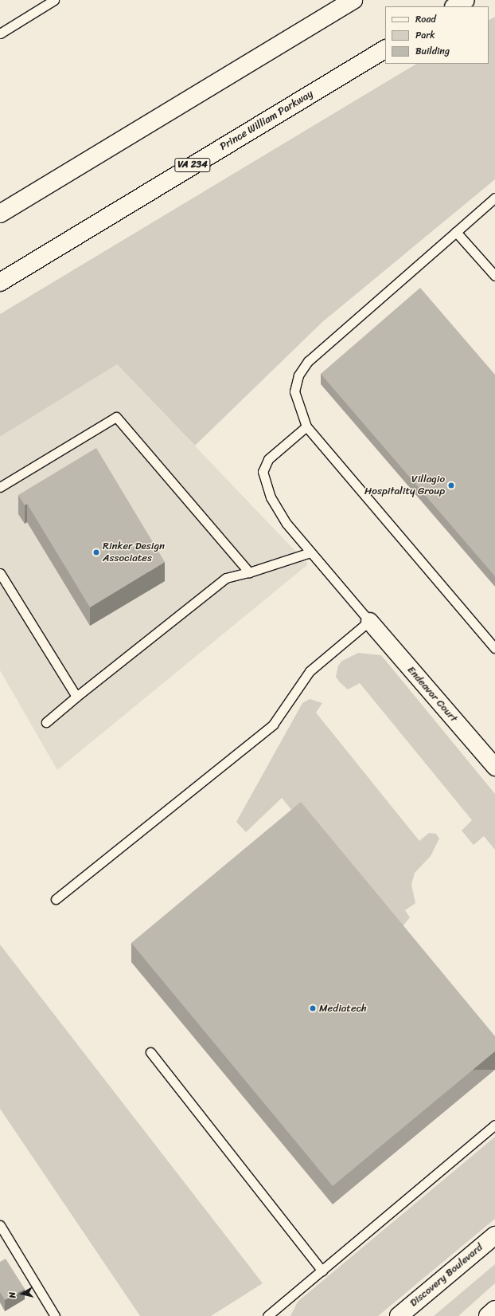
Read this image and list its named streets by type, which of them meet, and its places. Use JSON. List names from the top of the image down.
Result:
{
  "streets": {
    "main road": ["Prince William Parkway", "VA 234", "Discovery Boulevard"],
    "street": ["Endeavor Court"]
  },
  "places": ["Villagio Hospitality Group", "Rinker Design Associates", "Mediatech"],
  "legend": ["Road", "Park", "Building"],
  "north": "left"
}
